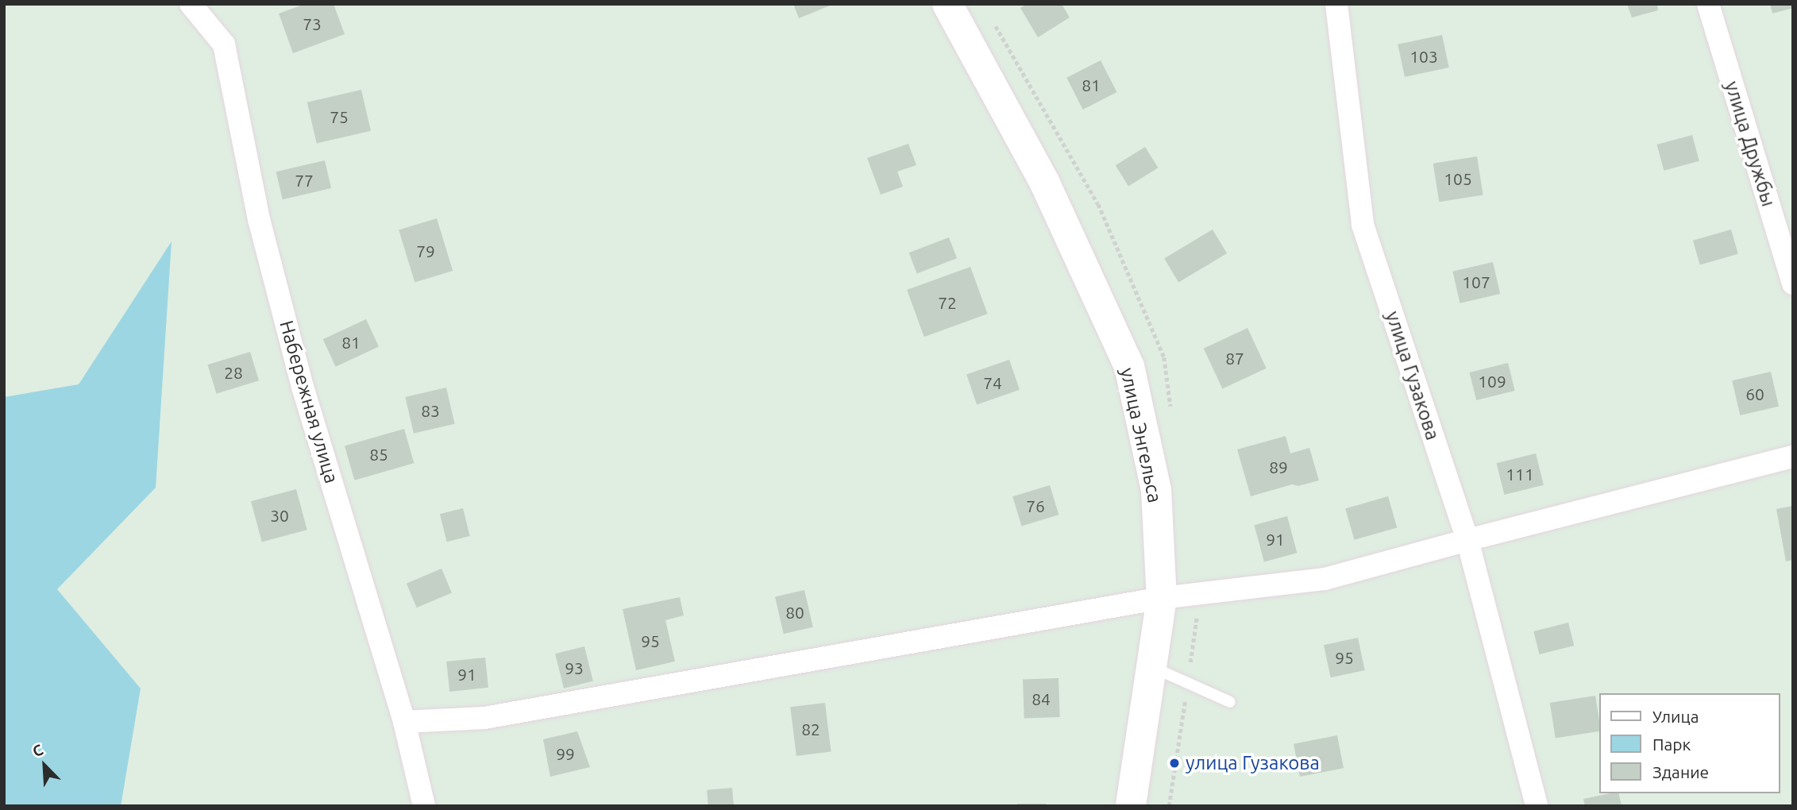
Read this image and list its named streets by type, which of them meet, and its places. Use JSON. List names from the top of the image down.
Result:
{
  "streets": {
    "main road": ["улица Энгельса"],
    "street": ["улица Дружбы", "улица Гузакова", "Набережная улица"]
  },
  "places": ["улица Гузакова"],
  "house_numbers": [
    "73",
    "103",
    "81",
    "75",
    "105",
    "77",
    "79",
    "107",
    "72",
    "81",
    "87",
    "28",
    "109",
    "74",
    "60",
    "83",
    "85",
    "89",
    "111",
    "76",
    "30",
    "91",
    "80",
    "95",
    "95",
    "93",
    "91",
    "84",
    "82",
    "99"
  ],
  "legend": ["Улица", "Парк", "Здание"],
  "north": "top left"
}
